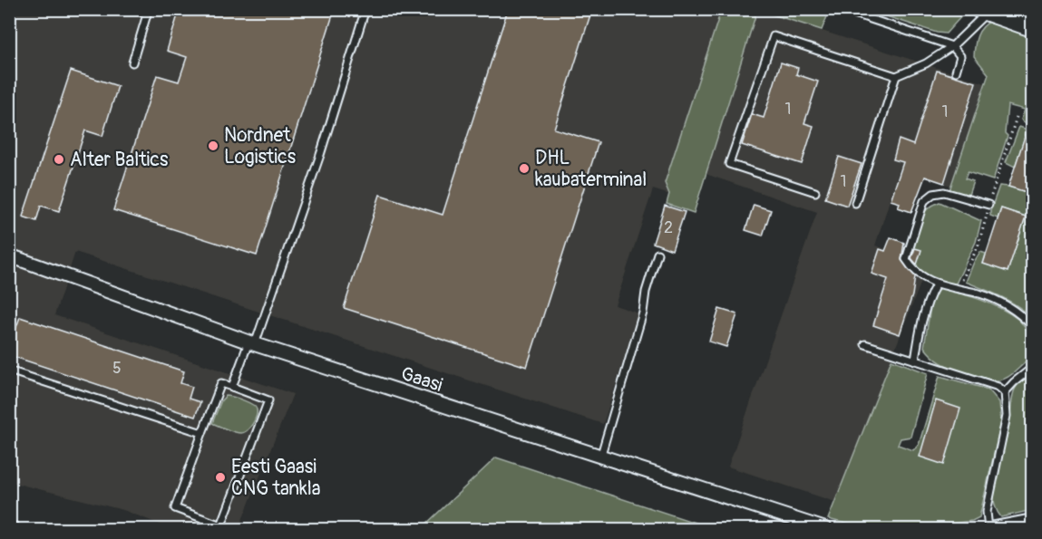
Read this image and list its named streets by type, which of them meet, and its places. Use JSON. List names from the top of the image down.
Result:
{
  "streets": {
    "street": ["Gaasi"]
  },
  "places": [
    "Nordnet Logistics",
    "Alter Baltics",
    "DHL kaubaterminal",
    "Eesti Gaasi CNG tankla"
  ],
  "house_numbers": [
    "1",
    "1",
    "1",
    "2",
    "5"
  ]
}
